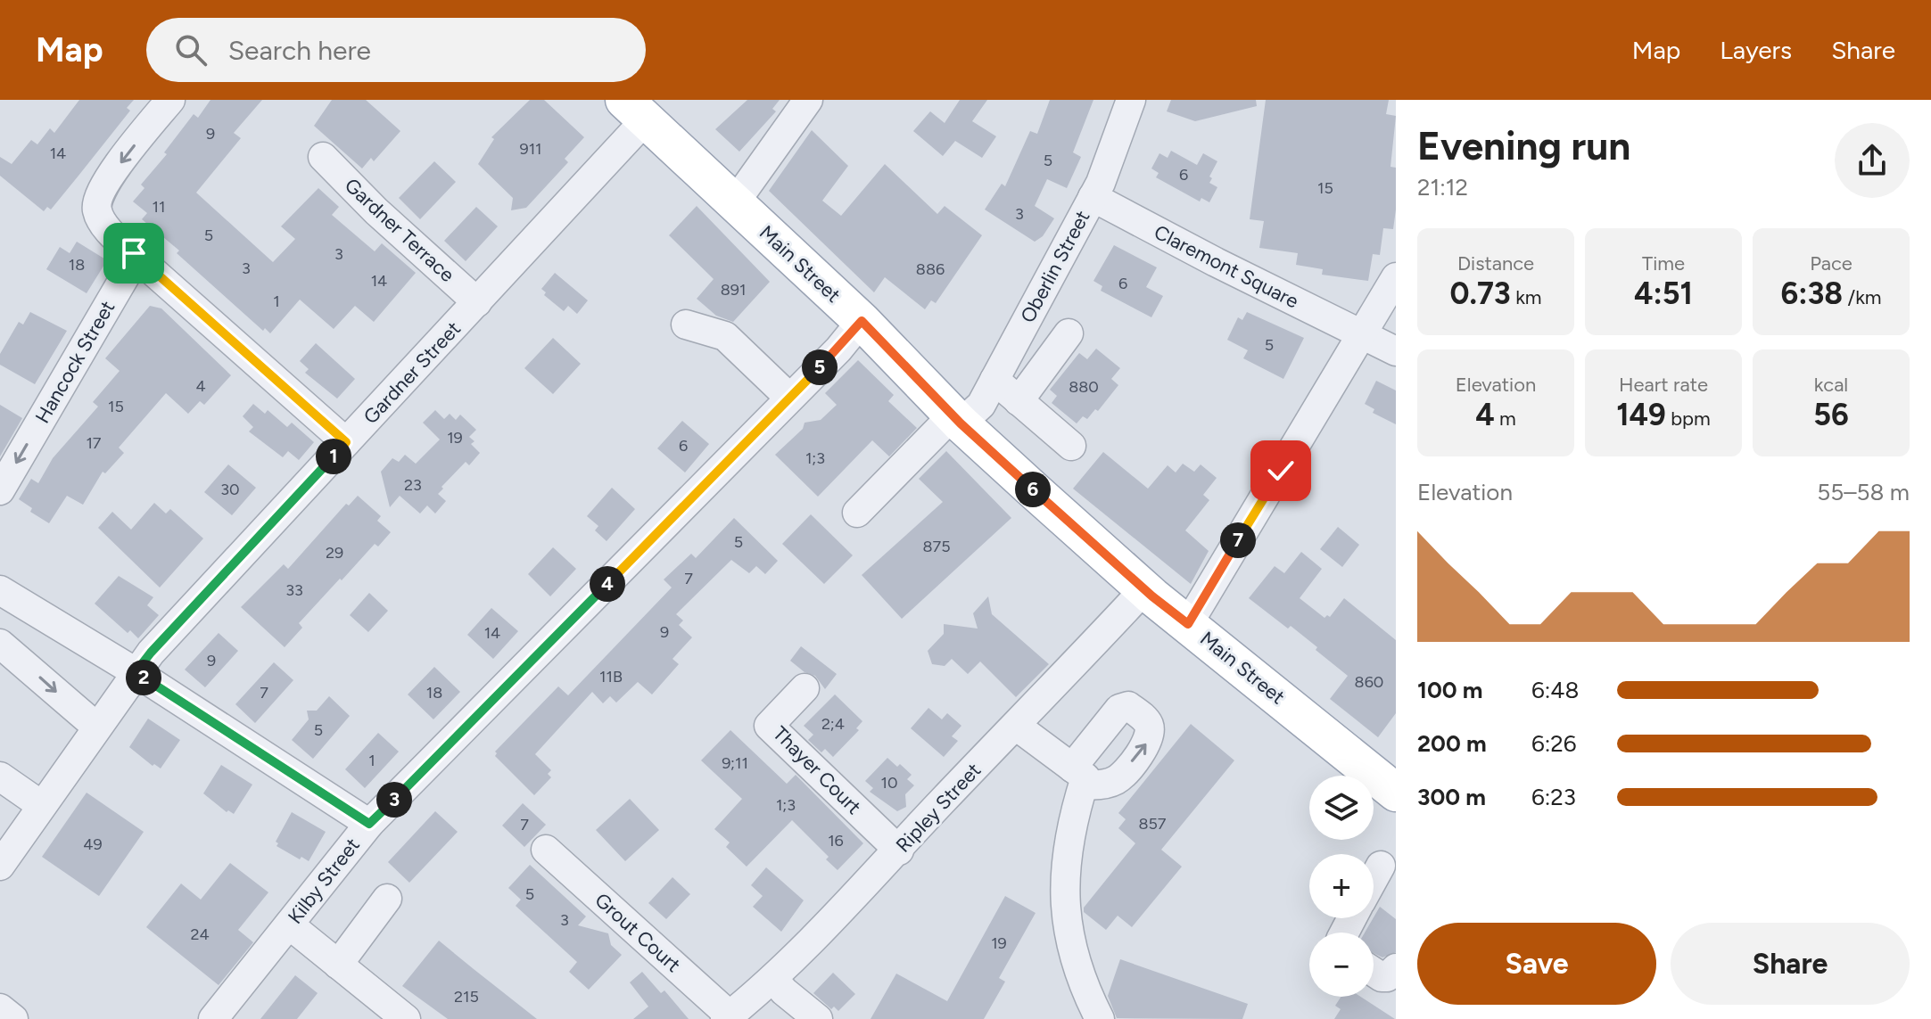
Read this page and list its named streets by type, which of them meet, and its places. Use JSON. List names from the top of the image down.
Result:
{
  "streets": {
    "main road": ["Main Street"],
    "street": [
      "Gardner Terrace",
      "Oberlin Street",
      "Claremont Square",
      "Hancock Street",
      "Gardner Street",
      "Thayer Court",
      "Ripley Street",
      "Kilby Street",
      "Grout Court"
    ]
  },
  "crossings": [
    ["Gardner Terrace", "Gardner Street"],
    ["Main Street", "Oberlin Street"],
    ["Main Street", "Gardner Street"],
    ["Main Street", "Ripley Street"],
    ["Main Street", "Kilby Street"],
    ["Oberlin Street", "Claremont Square"],
    ["Thayer Court", "Ripley Street"],
    ["Ripley Street", "Grout Court"]
  ],
  "one_way": ["Hancock Street"],
  "house_numbers": [
    "9",
    "911",
    "14",
    "5",
    "6",
    "15",
    "11",
    "3",
    "5",
    "3",
    "18",
    "3",
    "886",
    "14",
    "6",
    "891",
    "1",
    "5",
    "4",
    "880",
    "15",
    "19",
    "17",
    "6",
    "1;3",
    "23",
    "30",
    "5",
    "875",
    "29",
    "7",
    "33",
    "9",
    "14",
    "9",
    "11B",
    "860",
    "7",
    "18",
    "2;4",
    "5",
    "1",
    "9;11",
    "10",
    "1;3",
    "857",
    "7",
    "16",
    "49",
    "5",
    "3",
    "24",
    "19",
    "215"
  ],
  "page": {
    "header": "Map",
    "search": "Search here",
    "nav": ["Map", "Layers", "Share"],
    "heading": ["Evening run", "21:12"],
    "stats": [
      ["Distance", "0.73 km"],
      ["Time", "4:51"],
      ["Pace", "6:38 /km"],
      ["Elevation", "4 m"],
      ["Heart rate", "149 bpm"],
      ["kcal", "56"]
    ],
    "pins": [
      "5",
      "1",
      "6",
      "7",
      "4",
      "2",
      "3"
    ],
    "chart": ["Elevation", "55–58 m"],
    "list": [
      {
        "name": "100 m",
        "note": "6:48"
      },
      {
        "name": "200 m",
        "note": "6:26"
      },
      {
        "name": "300 m",
        "note": "6:23"
      }
    ],
    "map_buttons": ["+", "−"],
    "buttons": ["Save", "Share"]
  }
}
